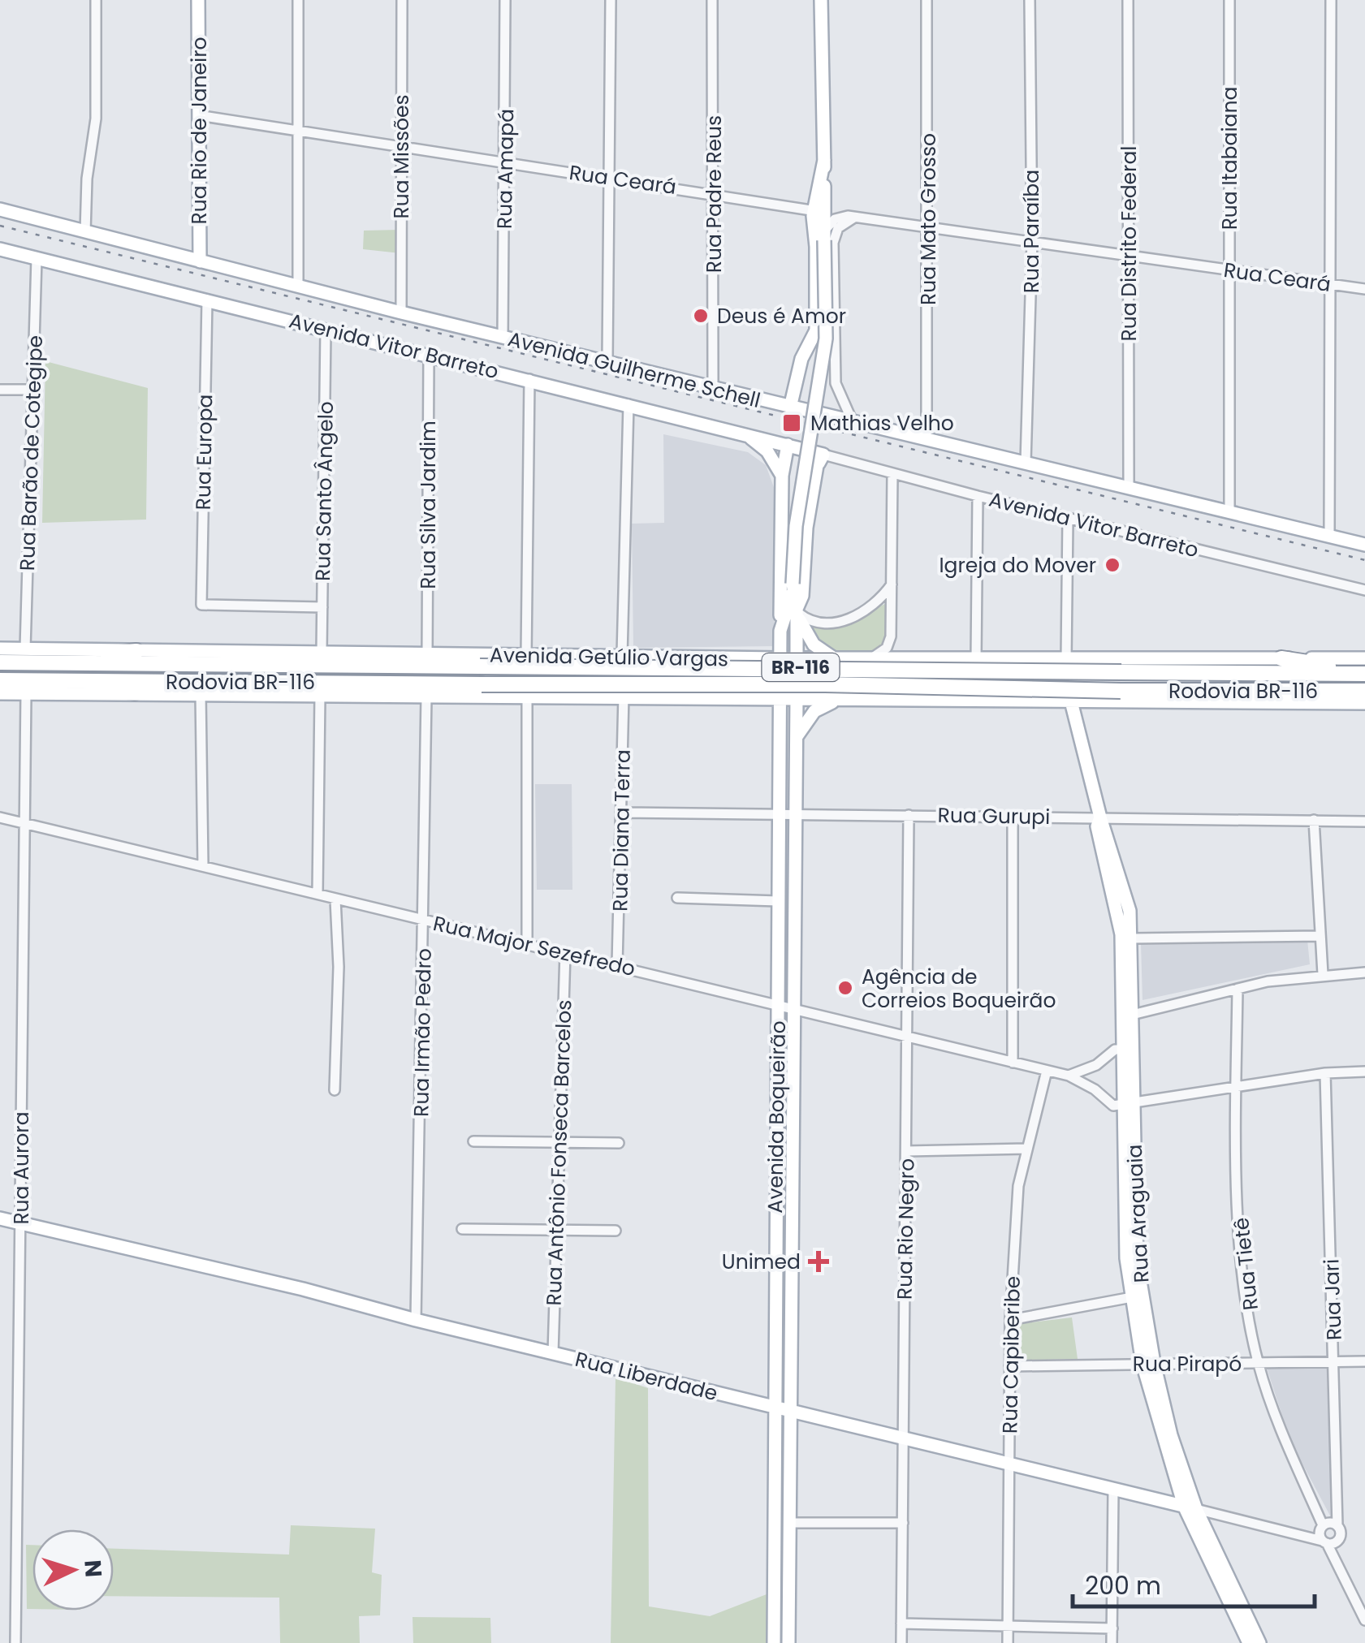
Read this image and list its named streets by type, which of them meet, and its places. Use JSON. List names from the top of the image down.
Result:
{
  "streets": {
    "highway": ["BR-116", "Rodovia BR-116"],
    "main road": [
      "Rua Rio de Janeiro",
      "Avenida Vitor Barreto",
      "Avenida Guilherme Schell",
      "Avenida Getúlio Vargas",
      "Avenida Boqueirão",
      "Rua Araguaia",
      "Rua Liberdade"
    ],
    "street": [
      "Rua Missões",
      "Rua Itabaiana",
      "Rua Amapá",
      "Rua Ceará",
      "Rua Padre Reus",
      "Rua Mato Grosso",
      "Rua Paraíba",
      "Rua Distrito Federal",
      "Rua Europa",
      "Rua Barão de Cotegipe",
      "Rua Santo Ângelo",
      "Rua Silva Jardim",
      "Rua Gurupi",
      "Rua Diana Terra",
      "Rua Major Sezefredo",
      "Rua Irmão Pedro",
      "Rua Antônio Fonseca Barcelos",
      "Rua Aurora",
      "Rua Rio Negro",
      "Rua Tietê",
      "Rua Jari",
      "Rua Capiberibe",
      "Rua Pirapó"
    ]
  },
  "crossings": [
    ["Rua Rio de Janeiro", "Rua Ceará"],
    ["Rua Rio de Janeiro", "Avenida Guilherme Schell"],
    ["Rua Missões", "Rua Ceará"],
    ["Rua Missões", "Avenida Guilherme Schell"],
    ["Rua Itabaiana", "Rua Ceará"],
    ["Rua Itabaiana", "Avenida Guilherme Schell"],
    ["Rua Amapá", "Rua Ceará"],
    ["Rua Amapá", "Avenida Guilherme Schell"],
    ["Rua Ceará", "Rua Padre Reus"],
    ["Rua Ceará", "Rua Mato Grosso"],
    ["Rua Ceará", "Rua Paraíba"],
    ["Rua Ceará", "Rua Distrito Federal"],
    ["Rua Ceará", "Avenida Boqueirão"],
    ["Rua Padre Reus", "Avenida Guilherme Schell"],
    ["Rua Mato Grosso", "Avenida Guilherme Schell"],
    ["Rua Paraíba", "Avenida Guilherme Schell"],
    ["Rua Distrito Federal", "Avenida Guilherme Schell"],
    ["Avenida Vitor Barreto", "Rua Europa"],
    ["Avenida Vitor Barreto", "Rua Barão de Cotegipe"],
    ["Avenida Vitor Barreto", "Rua Santo Ângelo"],
    ["Avenida Vitor Barreto", "Rua Silva Jardim"],
    ["Rua Europa", "Rua Santo Ângelo"],
    ["Rua Barão de Cotegipe", "Avenida Getúlio Vargas"],
    ["Rua Santo Ângelo", "Avenida Getúlio Vargas"],
    ["Rua Silva Jardim", "Avenida Getúlio Vargas"],
    ["Avenida Getúlio Vargas", "BR-116"],
    ["Avenida Getúlio Vargas", "Rodovia BR-116"],
    ["Avenida Getúlio Vargas", "Rua Diana Terra"],
    ["Avenida Getúlio Vargas", "Rua Irmão Pedro"],
    ["Avenida Getúlio Vargas", "Avenida Boqueirão"],
    ["Avenida Getúlio Vargas", "Rua Aurora"],
    ["Avenida Getúlio Vargas", "Rua Araguaia"],
    ["BR-116", "Rodovia BR-116"],
    ["Rua Gurupi", "Rua Diana Terra"],
    ["Rua Gurupi", "Avenida Boqueirão"],
    ["Rua Gurupi", "Rua Araguaia"],
    ["Rua Gurupi", "Rua Rio Negro"],
    ["Rua Diana Terra", "Rua Major Sezefredo"],
    ["Rua Major Sezefredo", "Rua Irmão Pedro"],
    ["Rua Major Sezefredo", "Avenida Boqueirão"],
    ["Rua Major Sezefredo", "Rua Antônio Fonseca Barcelos"],
    ["Rua Major Sezefredo", "Rua Aurora"],
    ["Rua Major Sezefredo", "Rua Araguaia"],
    ["Rua Major Sezefredo", "Rua Rio Negro"],
    ["Rua Major Sezefredo", "Rua Capiberibe"],
    ["Rua Irmão Pedro", "Rua Liberdade"],
    ["Avenida Boqueirão", "Rua Liberdade"],
    ["Rua Antônio Fonseca Barcelos", "Rua Liberdade"],
    ["Rua Aurora", "Rua Liberdade"],
    ["Rua Araguaia", "Rua Pirapó"],
    ["Rua Araguaia", "Rua Liberdade"],
    ["Rua Rio Negro", "Rua Liberdade"],
    ["Rua Tietê", "Rua Jari"],
    ["Rua Tietê", "Rua Pirapó"],
    ["Rua Tietê", "Rua Liberdade"],
    ["Rua Jari", "Rua Pirapó"],
    ["Rua Jari", "Rua Liberdade"],
    ["Rua Capiberibe", "Rua Pirapó"],
    ["Rua Capiberibe", "Rua Liberdade"]
  ],
  "places": {
    "other": ["Deus é Amor", "Igreja do Mover", "Agência de Correios Boqueirão"],
    "transit": ["Mathias Velho"],
    "health": ["Unimed"]
  },
  "scale_bar": "200 m",
  "north": "right"
}
